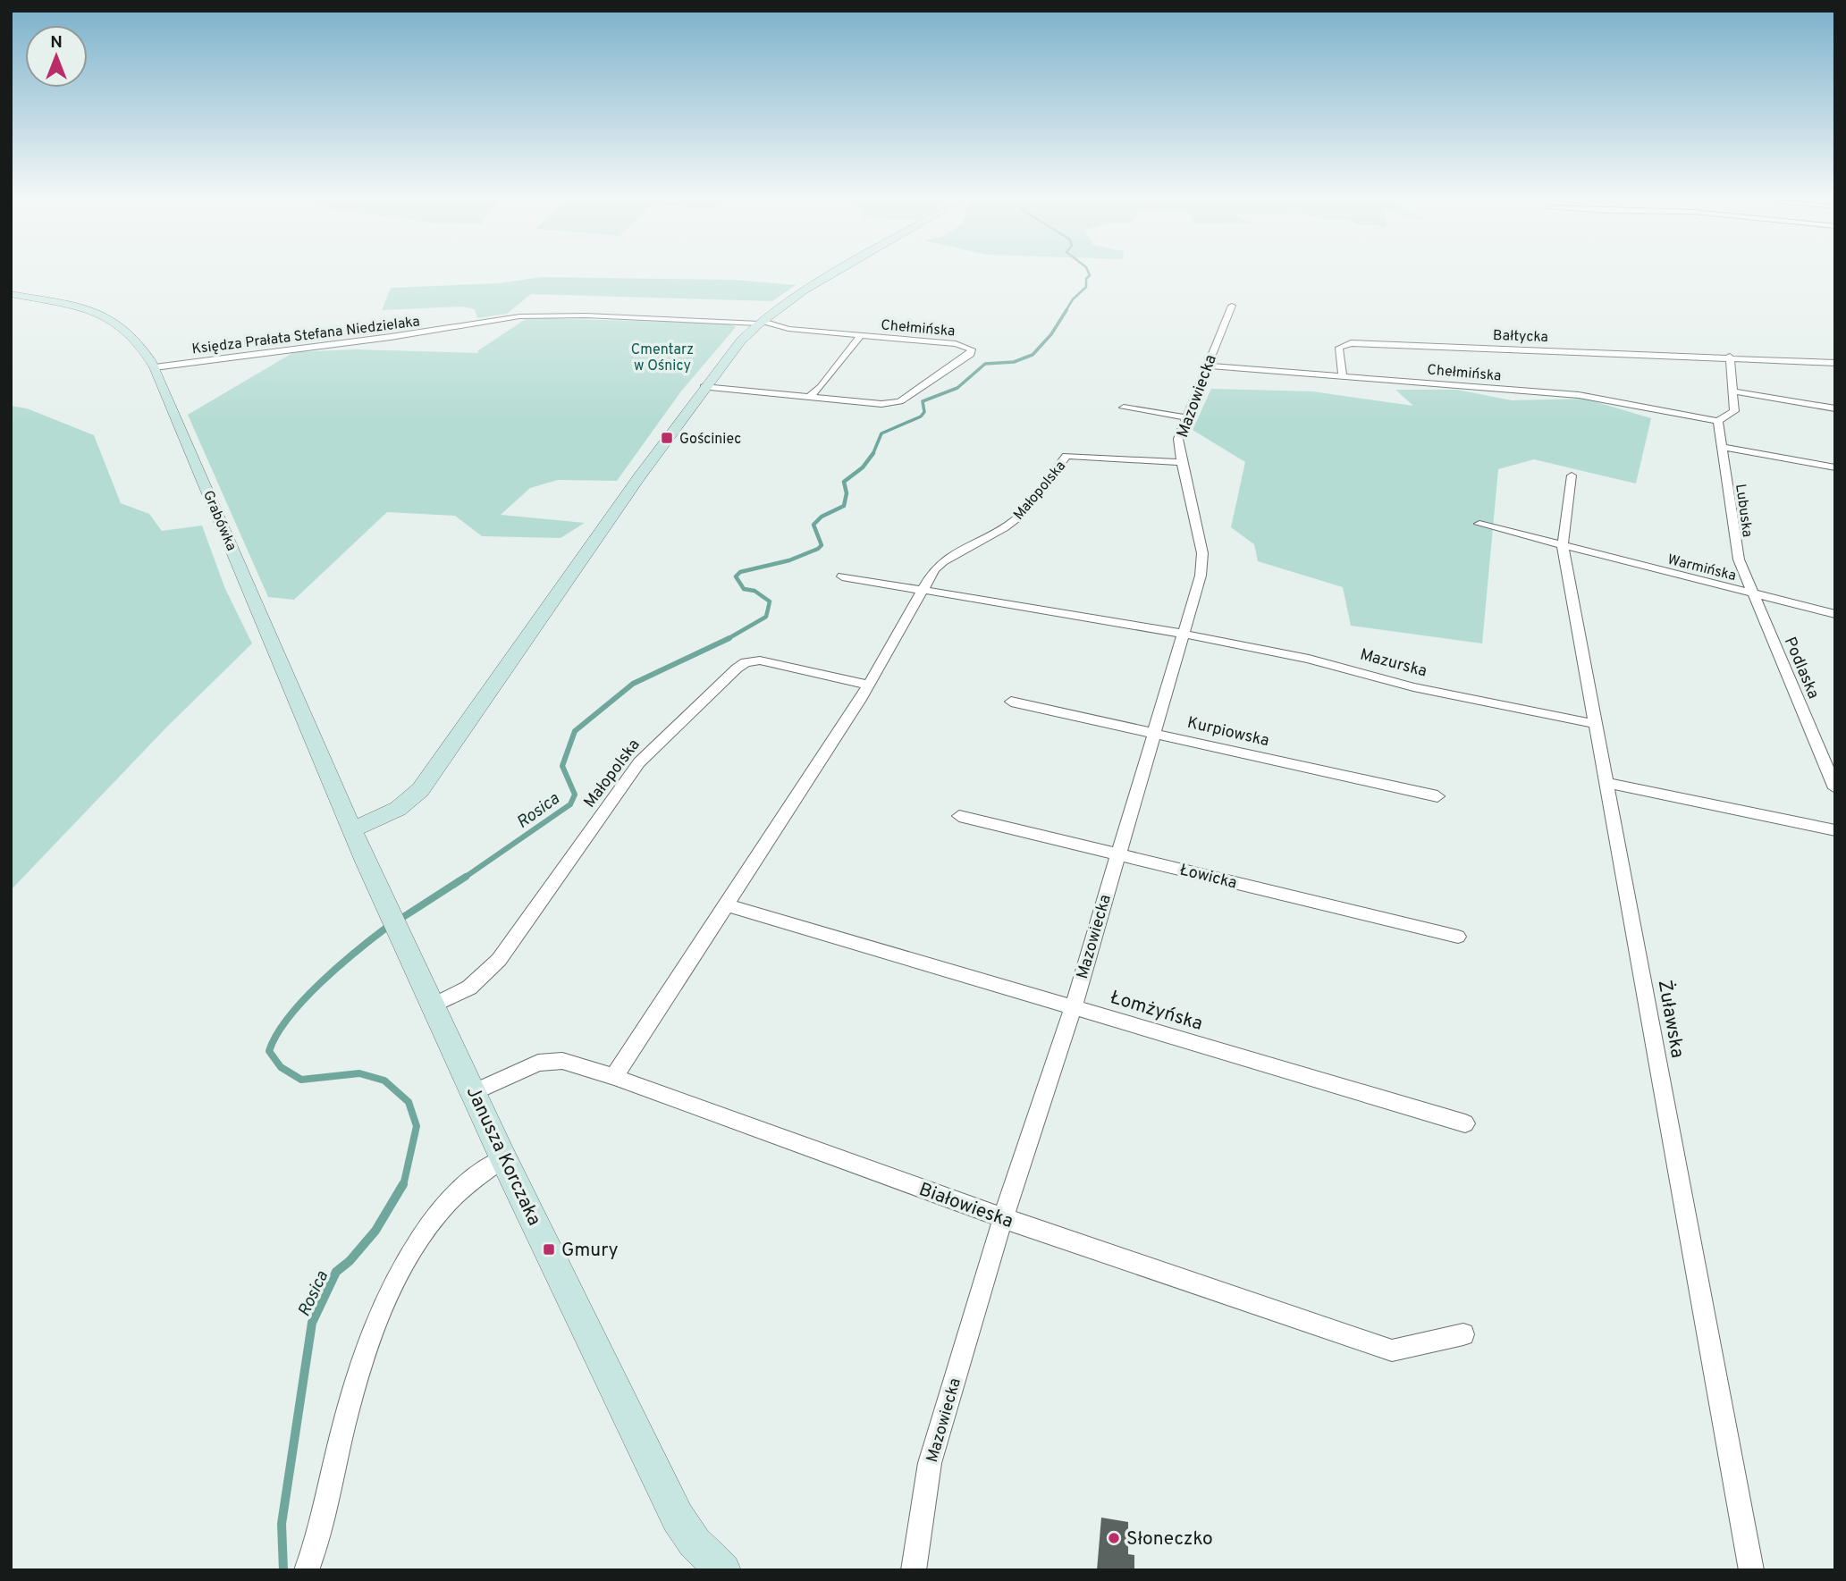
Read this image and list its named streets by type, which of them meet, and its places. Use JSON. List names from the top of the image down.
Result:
{
  "streets": {
    "street": [
      "Chełmińska",
      "Księdza Prałata Stefana Niedzielaka",
      "Bałtycka",
      "Mazowiecka",
      "Małopolska",
      "Lubuska",
      "Grabówka",
      "Warmińska",
      "Mazurska",
      "Podlaska",
      "Kurpiowska",
      "Łowicka",
      "Łomżyńska",
      "Żuławska",
      "Janusza Korczaka",
      "Białowieska"
    ]
  },
  "crossings": [
    ["Chełmińska", "Księdza Prałata Stefana Niedzielaka"],
    ["Chełmińska", "Bałtycka"],
    ["Chełmińska", "Mazowiecka"],
    ["Chełmińska", "Lubuska"],
    ["Księdza Prałata Stefana Niedzielaka", "Grabówka"],
    ["Mazowiecka", "Małopolska"],
    ["Mazowiecka", "Mazurska"],
    ["Mazowiecka", "Kurpiowska"],
    ["Mazowiecka", "Łowicka"],
    ["Mazowiecka", "Łomżyńska"],
    ["Mazowiecka", "Białowieska"],
    ["Małopolska", "Łomżyńska"],
    ["Małopolska", "Janusza Korczaka"],
    ["Małopolska", "Białowieska"],
    ["Lubuska", "Warmińska"],
    ["Lubuska", "Podlaska"],
    ["Grabówka", "Janusza Korczaka"],
    ["Warmińska", "Podlaska"],
    ["Warmińska", "Żuławska"],
    ["Mazurska", "Żuławska"],
    ["Janusza Korczaka", "Białowieska"]
  ],
  "water": ["Rosica"],
  "parks": ["Cmentarz w Ośnicy"],
  "places": {
    "transit": ["Gościniec", "Gmury"],
    "other": ["Słoneczko"]
  },
  "north": "top"
}
